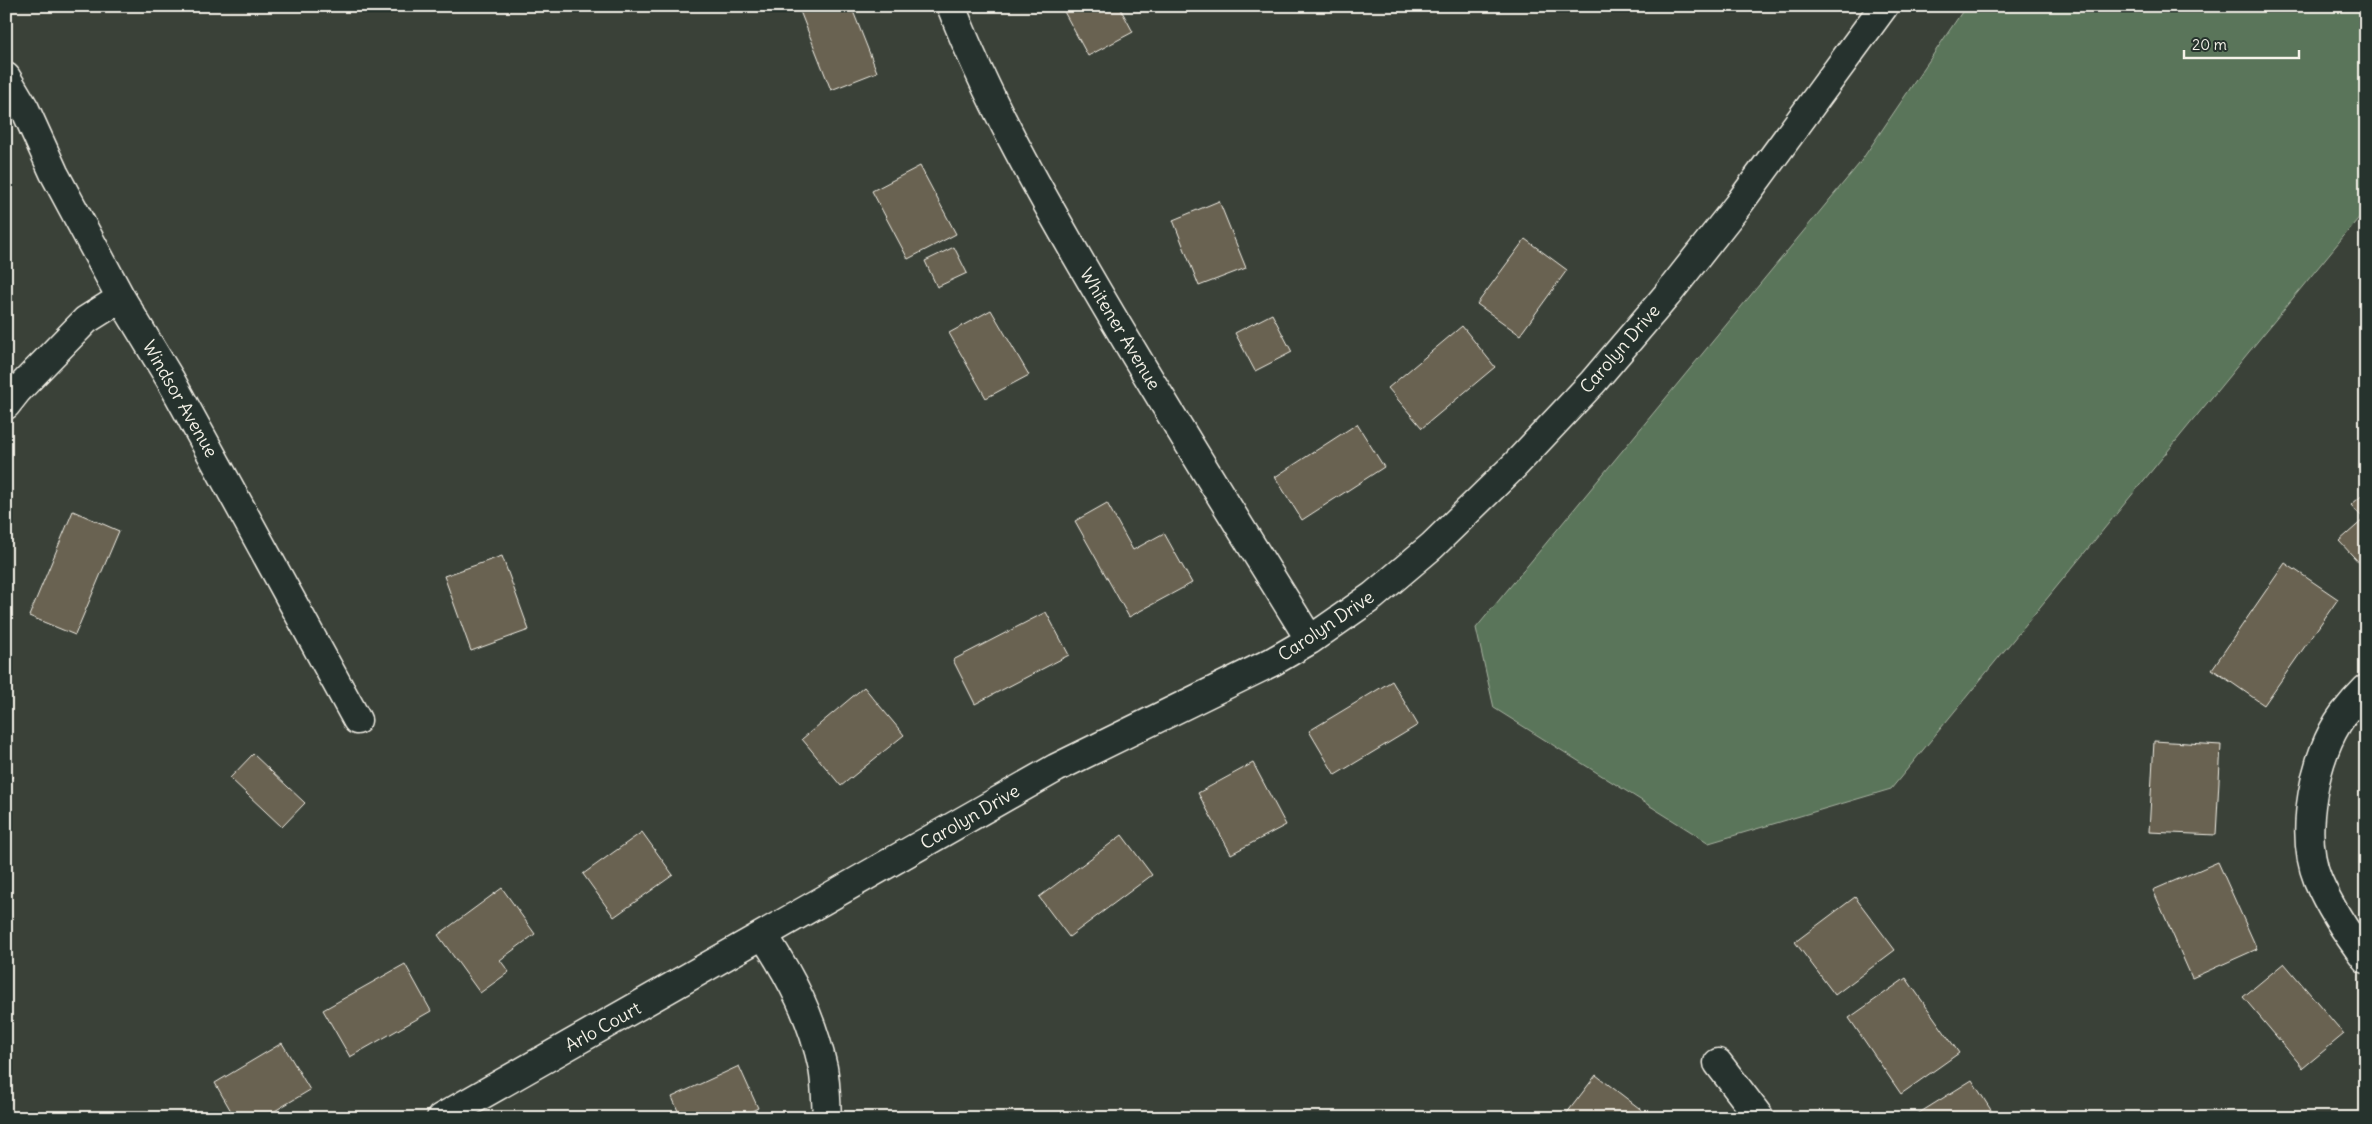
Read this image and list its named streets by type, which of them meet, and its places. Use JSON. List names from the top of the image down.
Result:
{
  "streets": {
    "street": [
      "Whitener Avenue",
      "Carolyn Drive",
      "Windsor Avenue",
      "Arlo Court"
    ]
  },
  "crossings": [
    ["Whitener Avenue", "Carolyn Drive"],
    ["Carolyn Drive", "Arlo Court"]
  ],
  "scale_bar": "20 m"
}
